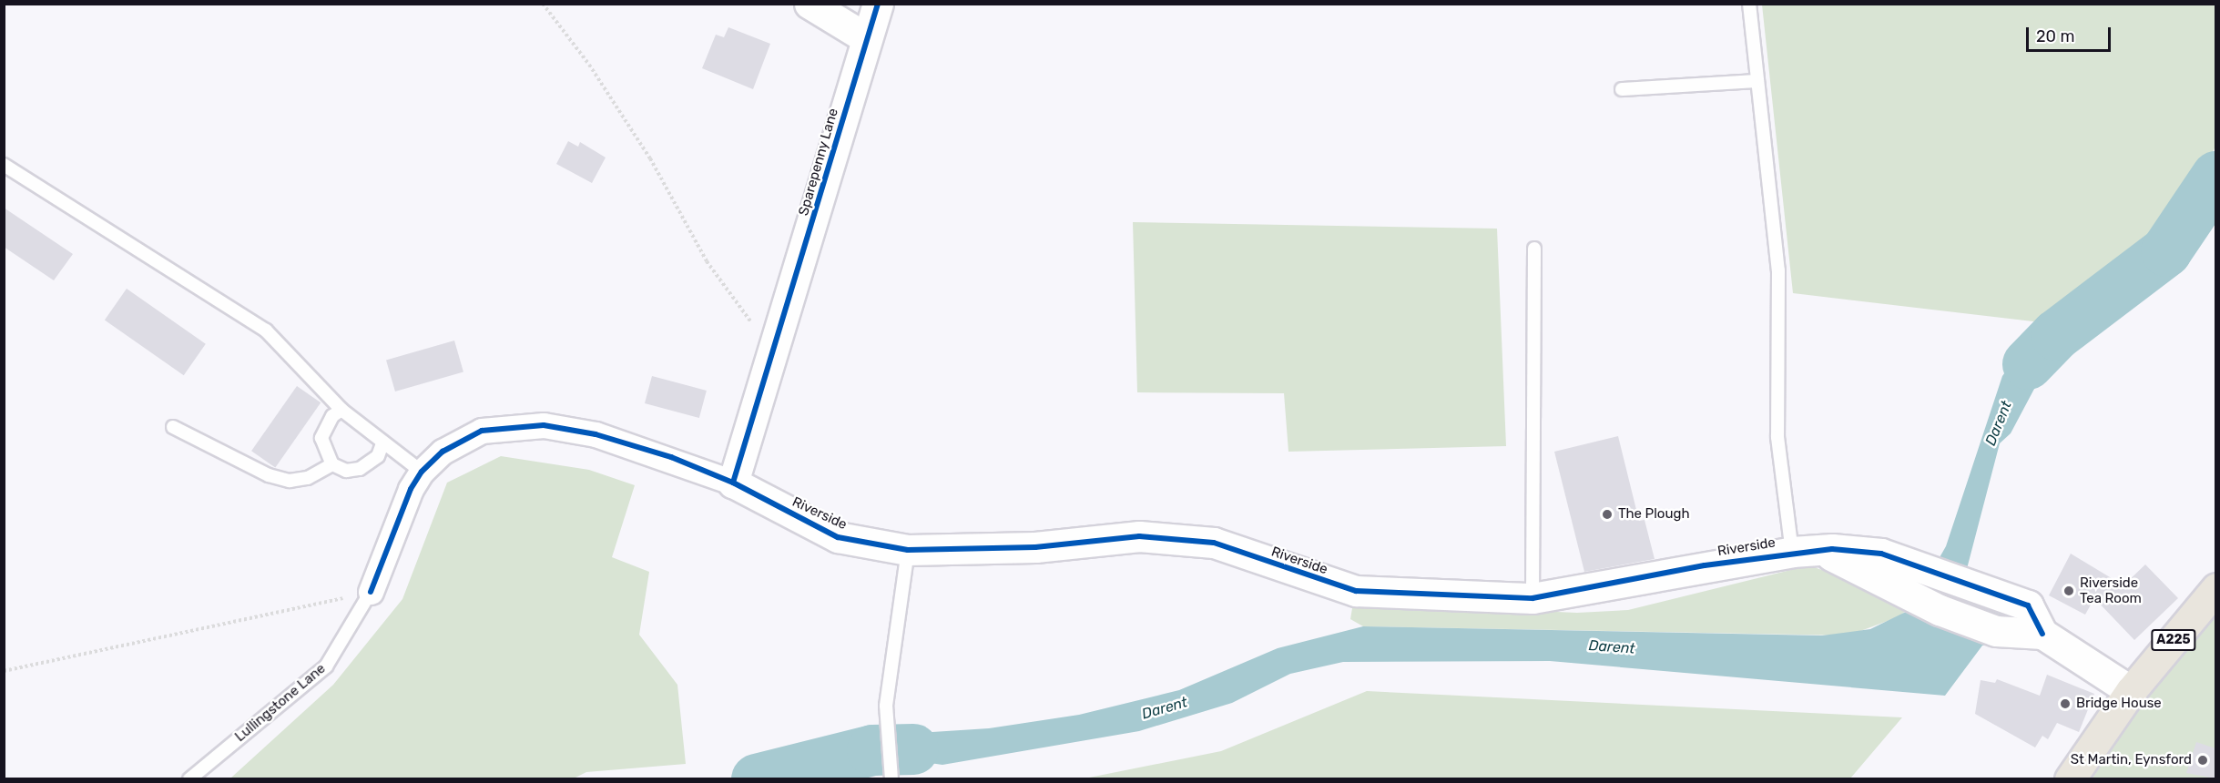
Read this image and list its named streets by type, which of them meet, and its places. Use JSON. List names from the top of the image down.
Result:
{
  "streets": {
    "main road": ["A225"],
    "street": ["Sparepenny Lane", "Riverside", "Lullingstone Lane"]
  },
  "crossings": [
    ["Sparepenny Lane", "Riverside"],
    ["Sparepenny Lane", "Lullingstone Lane"],
    ["Riverside", "A225"],
    ["Riverside", "Lullingstone Lane"]
  ],
  "water": ["Darent"],
  "places": [
    "The Plough",
    "Riverside Tea Room",
    "Bridge House",
    "St Martin, Eynsford"
  ],
  "scale_bar": "20 m"
}
